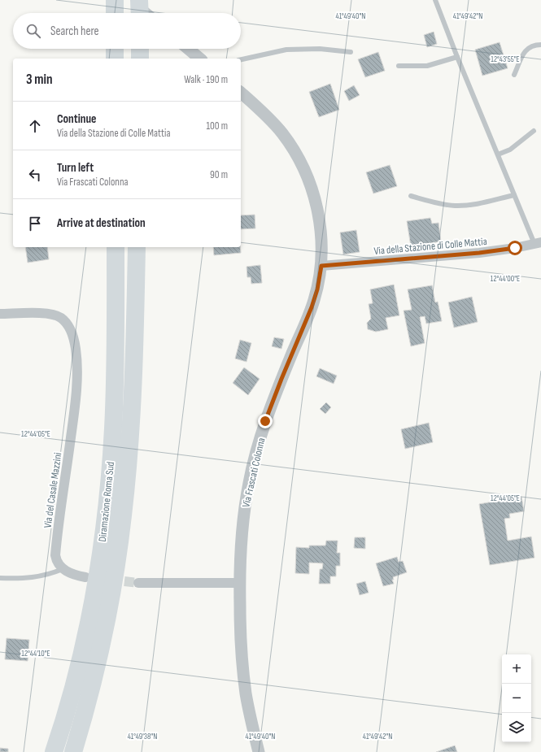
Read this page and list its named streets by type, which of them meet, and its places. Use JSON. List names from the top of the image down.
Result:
{
  "streets": {
    "highway": ["Diramazione Roma Sud"],
    "street": ["Via della Stazione di Colle Mattia", "Via Frascati Colonna", "Via del Casale Mazzini"]
  },
  "crossings": [
    ["Via della Stazione di Colle Mattia", "Via Frascati Colonna"]
  ],
  "page": {
    "search": "Search here",
    "heading": ["3 min", "Walk · 190 m"],
    "list": [
      ["Continue", "Via della Stazione di Colle Mattia", "100 m"],
      ["Turn left", "Via Frascati Colonna", "90 m"],
      "Arrive at destination"
    ],
    "map_buttons": ["+", "−"]
  },
  "coordinates": [
    "41°49'40\"N",
    "41°49'42\"N",
    "12°43'55\"E",
    "12°44'00\"E",
    "12°44'05\"E",
    "12°44'10\"E",
    "41°49'38\"N"
  ]
}
